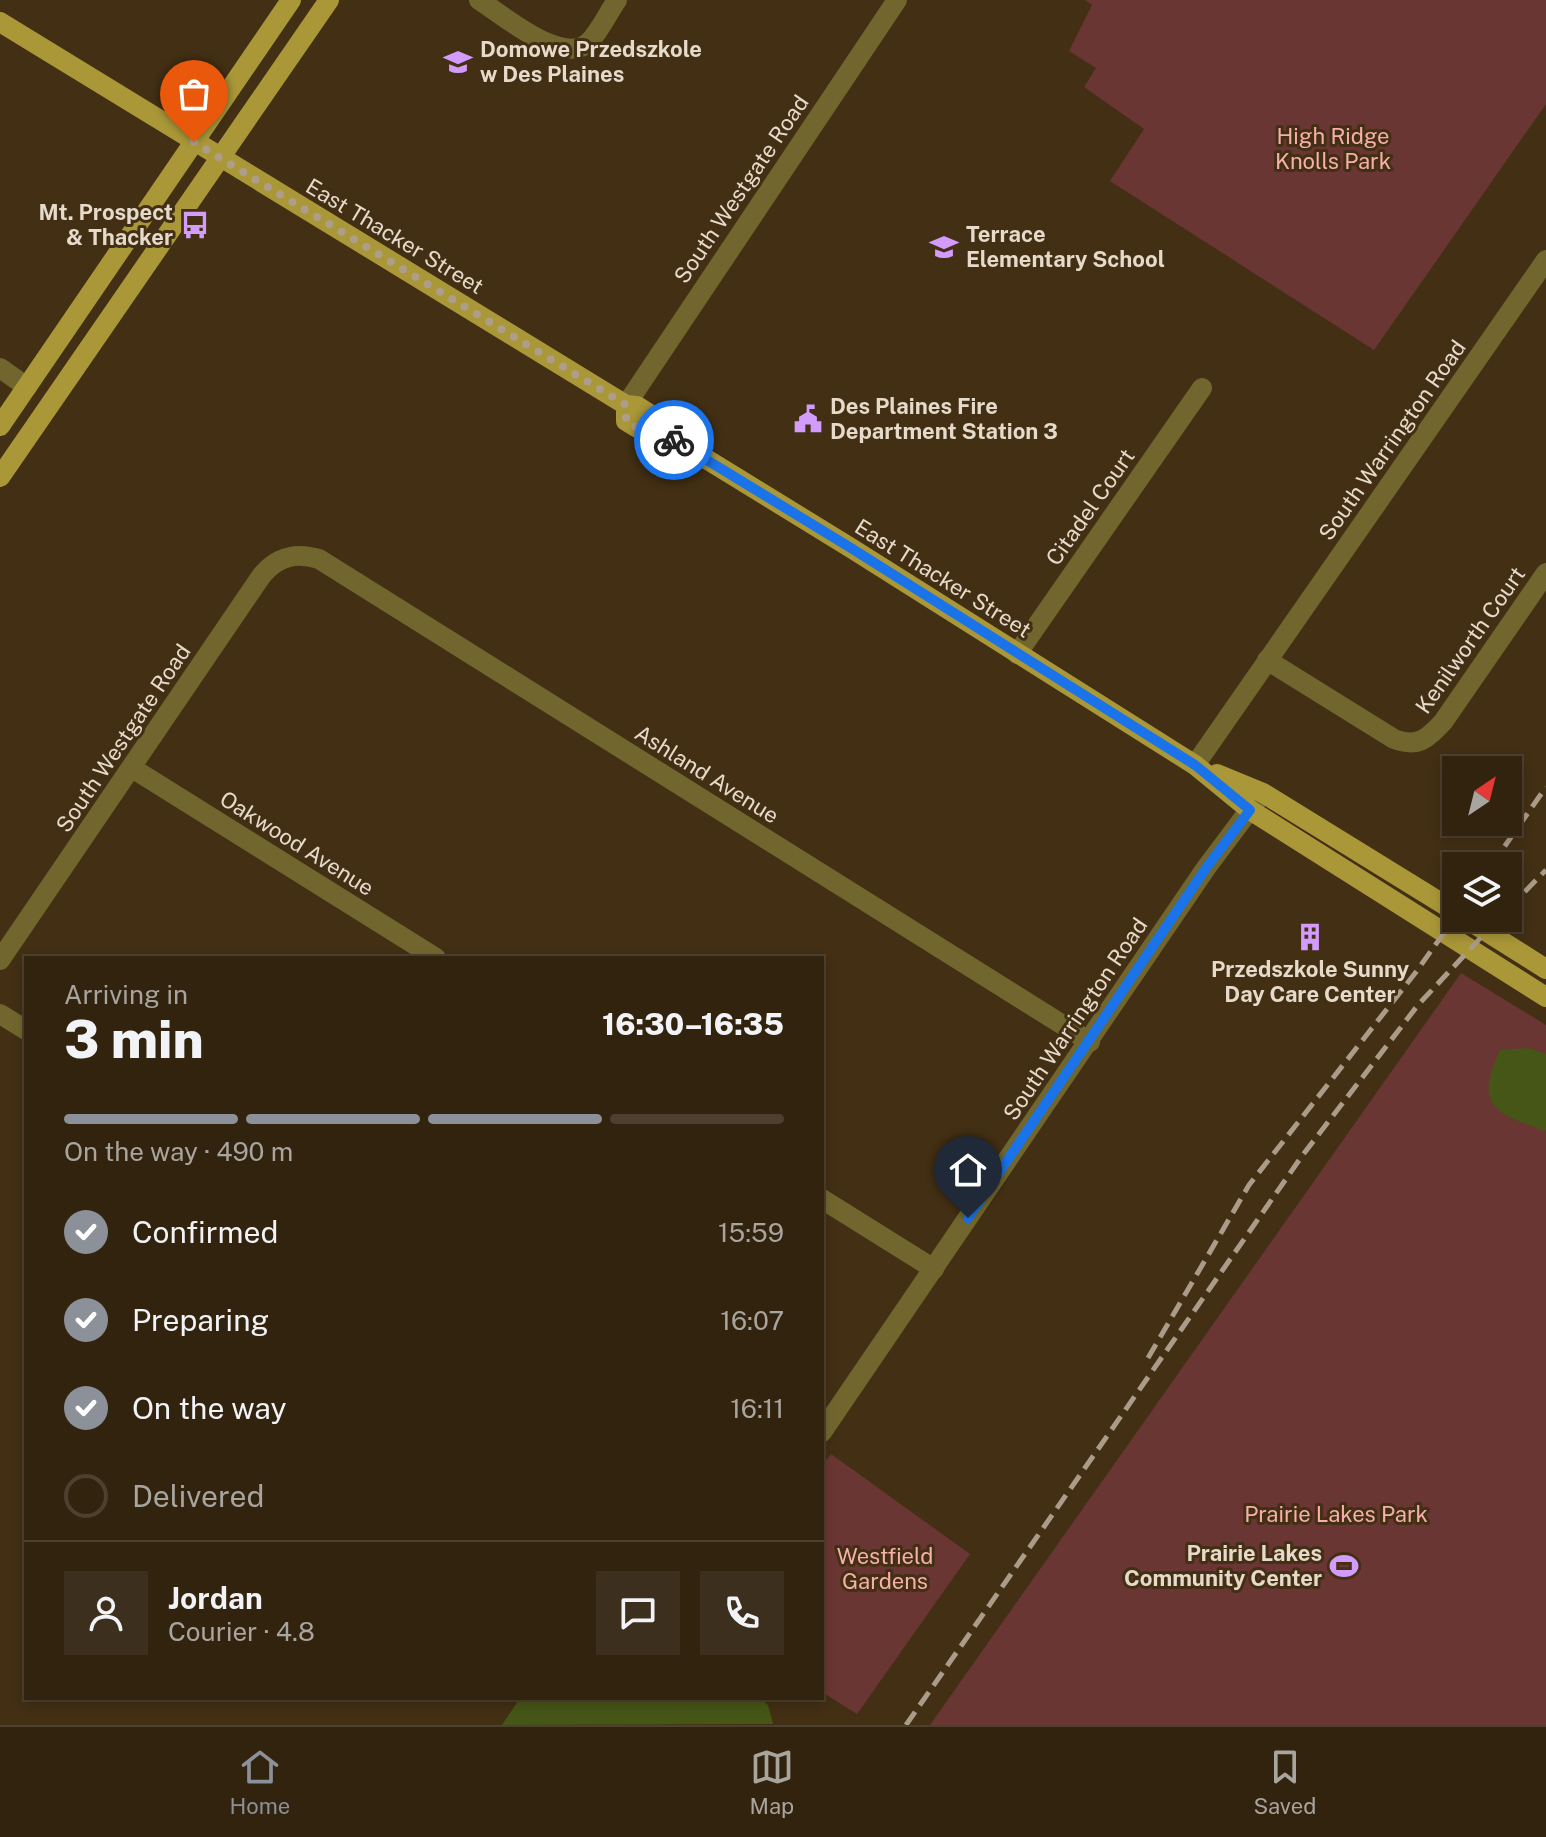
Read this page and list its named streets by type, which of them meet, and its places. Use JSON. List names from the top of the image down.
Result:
{
  "streets": {
    "main road": ["East Thacker Street"],
    "street": [
      "South Westgate Road",
      "South Warrington Road",
      "Citadel Court",
      "Kenilworth Court",
      "Ashland Avenue",
      "Oakwood Avenue"
    ]
  },
  "crossings": [
    ["South Westgate Road", "East Thacker Street"],
    ["South Westgate Road", "Ashland Avenue"],
    ["South Westgate Road", "Oakwood Avenue"],
    ["East Thacker Street", "South Warrington Road"],
    ["East Thacker Street", "Citadel Court"],
    ["South Warrington Road", "Kenilworth Court"],
    ["South Warrington Road", "Ashland Avenue"]
  ],
  "parks": ["High Ridge Knolls Park", "Prairie Lakes Park", "Westfield Gardens"],
  "places": {
    "school or university": ["Domowe Przedszkole w Des Plaines", "Terrace Elementary School"],
    "bus stop": ["Mt. Prospect & Thacker"],
    "public building": ["Des Plaines Fire Department Station 3"],
    "building": ["Przedszkole Sunny Day Care Center"],
    "sports": ["Prairie Lakes Community Center"]
  },
  "north": "top right",
  "page": {
    "heading": ["3 min", "Arriving in", "16:30–16:35"],
    "panel": ["Jordan", "Courier · 4.8"],
    "bar": "On the way · 490 m",
    "list": [
      ["Confirmed", "15:59"],
      ["Preparing", "16:07"],
      ["On the way", "16:11"],
      "Delivered"
    ],
    "tabs": ["Home", "Map", "Saved"]
  }
}
